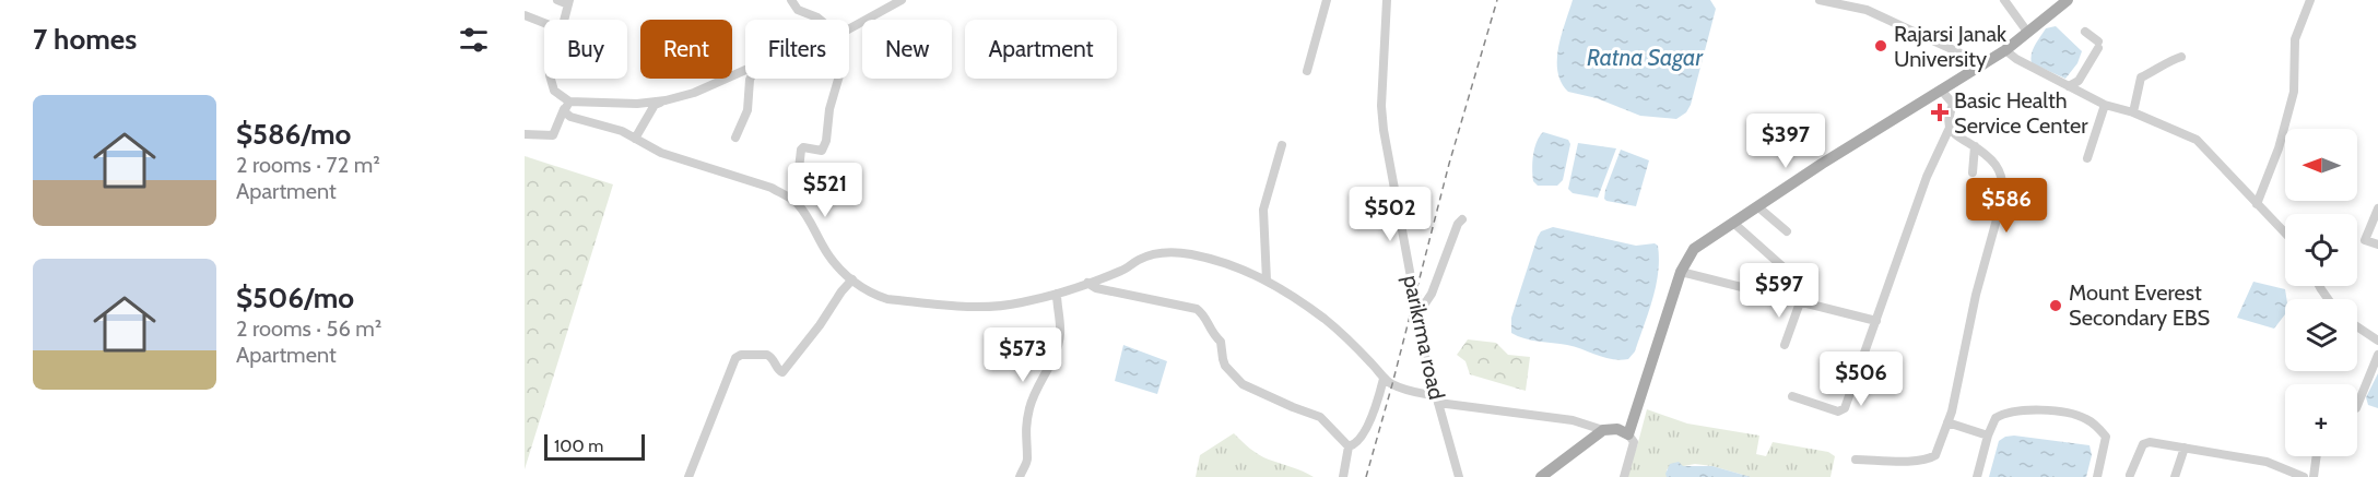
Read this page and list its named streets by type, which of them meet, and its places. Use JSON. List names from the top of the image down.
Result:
{
  "streets": {
    "street": ["parikrma road"]
  },
  "water": ["Ratna Sagar"],
  "places": {
    "other": ["Rajarsi Janak University", "Mount Everest Secondary EBS"],
    "health": ["Basic Health Service Center"]
  },
  "scale_bar": "100 m",
  "north": "left",
  "page": {
    "heading": "7 homes",
    "chip": [
      "Buy",
      "Rent",
      "Filters",
      "New",
      "Apartment"
    ],
    "list": [
      {
        "name": "$586/mo",
        "note": "2 rooms · 72 m² · Apartment"
      },
      {
        "name": "$506/mo",
        "note": "2 rooms · 56 m² · Apartment"
      }
    ],
    "price": [
      "$397",
      "$521",
      "$586",
      "$502",
      "$597",
      "$573",
      "$506"
    ],
    "map_buttons": "+",
    "scale": "100 m"
  }
}
